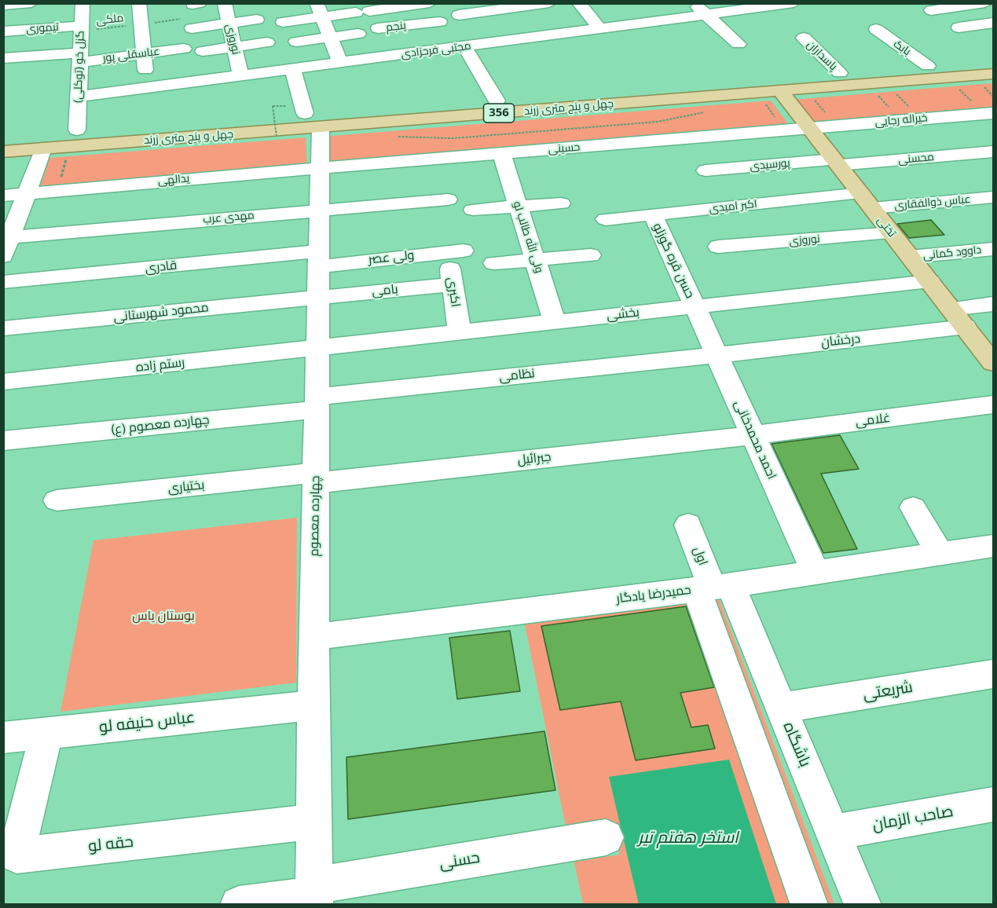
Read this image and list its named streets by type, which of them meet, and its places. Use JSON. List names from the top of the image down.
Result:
{
  "streets": {
    "main road": ["چهل و پنج متری زرند", "356", "تختی"],
    "street": [
      "پنجم",
      "تیموری",
      "نوروزی",
      "بابک",
      "مجتبی فرحزادی",
      "عباسقلی پور",
      "پاسداران",
      "گزل خو (توکلی)",
      "خیراله رجایی",
      "حسینی",
      "محسنی",
      "پورسیدی",
      "یدالهی",
      "عباس ذوالفقاری",
      "اکبر امیدی",
      "مهدی عرب",
      "ولی الله طالب لو",
      "داوود کمانی",
      "ولی عصر",
      "حسن قره گوزلو",
      "قادری",
      "بامی",
      "اکبری",
      "محمود شهرستانی",
      "بخشی",
      "درخشان",
      "رستم زاده",
      "نظامی",
      "غلامی",
      "چهارده معصوم (ع)",
      "احمد محمدخانی",
      "جبرائیل",
      "بختیاری",
      "چهارده معصوم",
      "اول",
      "حمیدرضا یادگار",
      "شریعتی",
      "عباس حنیفه لو",
      "باشگاه",
      "صاحب الزمان",
      "حقه لو",
      "حسنی"
    ],
    "path": ["ملکی"]
  },
  "crossings": [
    ["ملکی", "تیموری"],
    ["ملکی", "گزل خو (توکلی)"],
    ["تیموری", "گزل خو (توکلی)"],
    ["نوروزی", "مجتبی فرحزادی"],
    ["نوروزی", "تختی"],
    ["بابک", "چهل و پنج متری زرند"],
    ["مجتبی فرحزادی", "گزل خو (توکلی)"],
    ["عباسقلی پور", "گزل خو (توکلی)"],
    ["پاسداران", "چهل و پنج متری زرند"],
    ["گزل خو (توکلی)", "چهل و پنج متری زرند"],
    ["چهل و پنج متری زرند", "تختی"],
    ["چهل و پنج متری زرند", "چهارده معصوم"],
    ["خیراله رجایی", "حسینی"],
    ["خیراله رجایی", "تختی"],
    ["حسینی", "یدالهی"],
    ["حسینی", "تختی"],
    ["حسینی", "ولی الله طالب لو"],
    ["حسینی", "چهارده معصوم"],
    ["محسنی", "پورسیدی"],
    ["محسنی", "تختی"],
    ["پورسیدی", "تختی"],
    ["یدالهی", "چهارده معصوم"],
    ["عباس ذوالفقاری", "اکبر امیدی"],
    ["عباس ذوالفقاری", "تختی"],
    ["اکبر امیدی", "تختی"],
    ["اکبر امیدی", "حسن قره گوزلو"],
    ["مهدی عرب", "چهارده معصوم"],
    ["تختی", "داوود کمانی"],
    ["تختی", "بخشی"],
    ["تختی", "درخشان"],
    ["ولی الله طالب لو", "بخشی"],
    ["ولی عصر", "قادری"],
    ["ولی عصر", "اکبری"],
    ["ولی عصر", "چهارده معصوم"],
    ["حسن قره گوزلو", "بخشی"],
    ["حسن قره گوزلو", "احمد محمدخانی"],
    ["قادری", "چهارده معصوم"],
    ["بامی", "اکبری"],
    ["بامی", "محمود شهرستانی"],
    ["بامی", "چهارده معصوم"],
    ["اکبری", "بخشی"],
    ["محمود شهرستانی", "چهارده معصوم"],
    ["بخشی", "رستم زاده"],
    ["بخشی", "احمد محمدخانی"],
    ["بخشی", "چهارده معصوم"],
    ["درخشان", "نظامی"],
    ["درخشان", "احمد محمدخانی"],
    ["رستم زاده", "چهارده معصوم"],
    ["نظامی", "چهارده معصوم (ع)"],
    ["نظامی", "احمد محمدخانی"],
    ["نظامی", "چهارده معصوم"],
    ["غلامی", "احمد محمدخانی"],
    ["غلامی", "جبرائیل"],
    ["چهارده معصوم (ع)", "چهارده معصوم"],
    ["احمد محمدخانی", "جبرائیل"],
    ["احمد محمدخانی", "حمیدرضا یادگار"],
    ["جبرائیل", "بختیاری"],
    ["جبرائیل", "چهارده معصوم"],
    ["بختیاری", "چهارده معصوم"],
    ["چهارده معصوم", "حمیدرضا یادگار"],
    ["چهارده معصوم", "عباس حنیفه لو"],
    ["چهارده معصوم", "حقه لو"],
    ["چهارده معصوم", "حسنی"],
    ["اول", "حمیدرضا یادگار"],
    ["اول", "باشگاه"],
    ["حمیدرضا یادگار", "باشگاه"],
    ["شریعتی", "باشگاه"],
    ["عباس حنیفه لو", "حقه لو"],
    ["باشگاه", "صاحب الزمان"]
  ],
  "water": ["استخر هفتم تیر"],
  "parks": ["بوستان یاس"]
}
